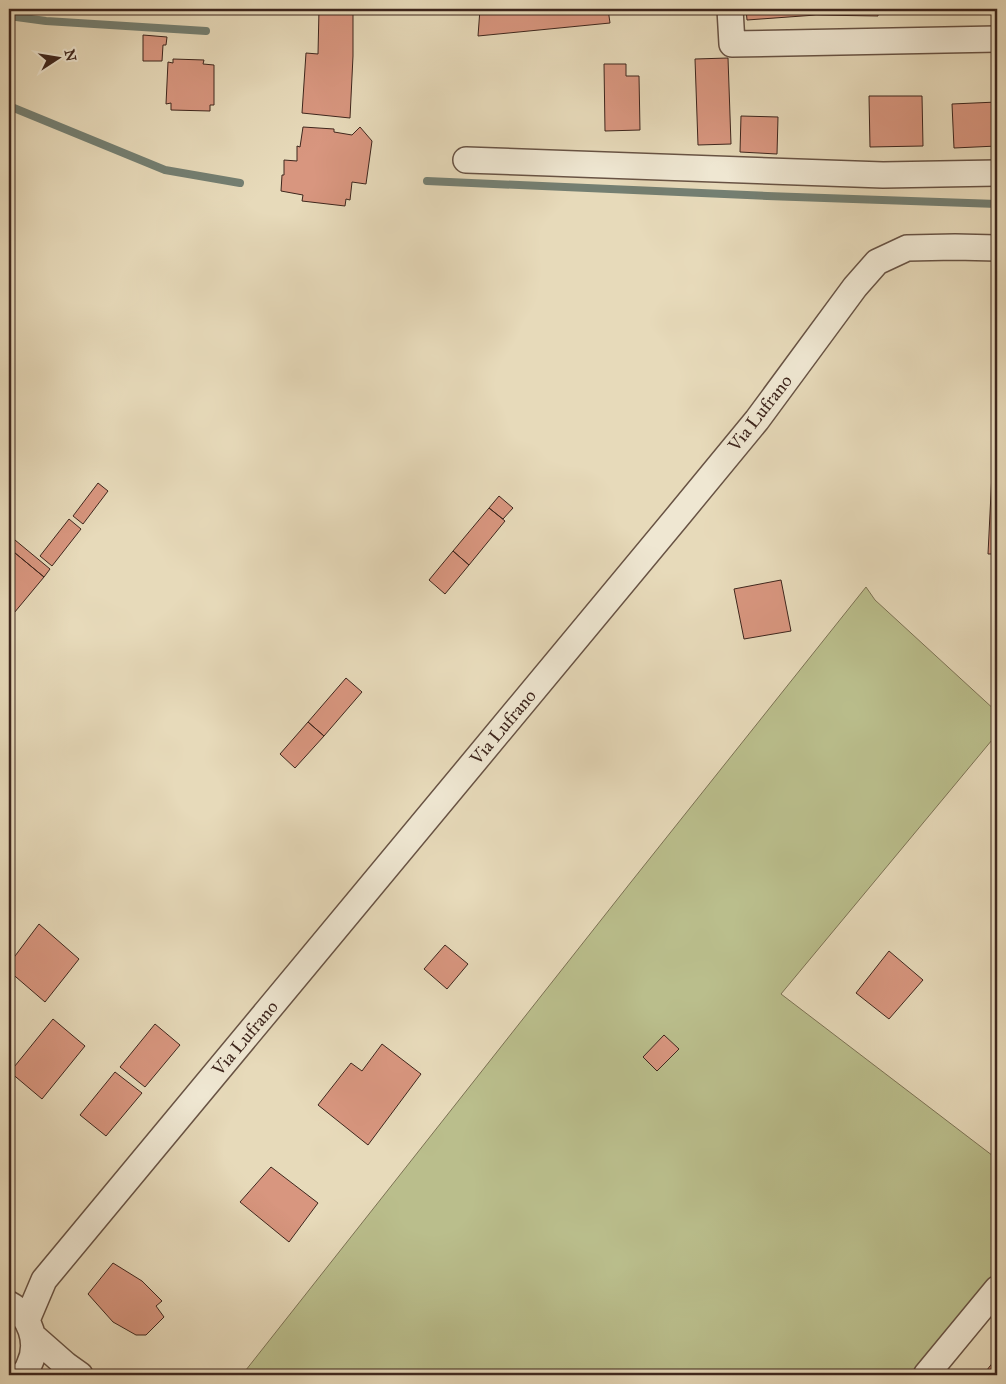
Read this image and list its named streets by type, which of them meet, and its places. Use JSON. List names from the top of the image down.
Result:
{
  "streets": {
    "street": ["Via Lufrano"]
  },
  "north": "right"
}
